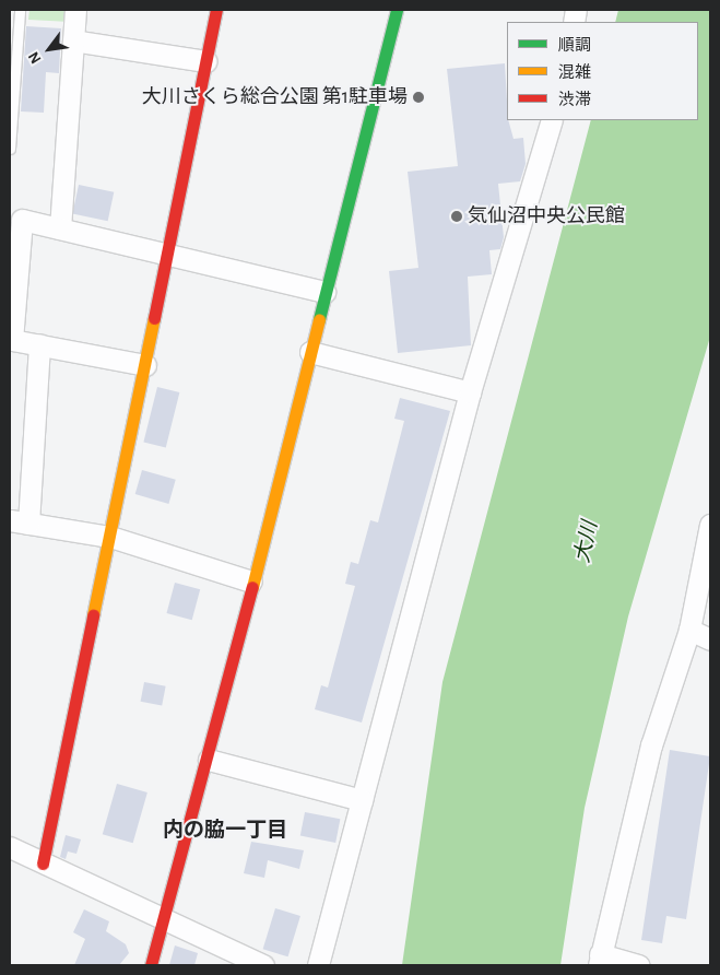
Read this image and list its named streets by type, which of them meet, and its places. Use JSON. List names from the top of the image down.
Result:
{
  "districts": ["内の脇一丁目"],
  "water": ["大川"],
  "places": ["大川さくら総合公園 第1駐車場", "気仙沼中央公民館"],
  "legend": ["順調", "混雑", "渋滞"],
  "north": "bottom left"
}
